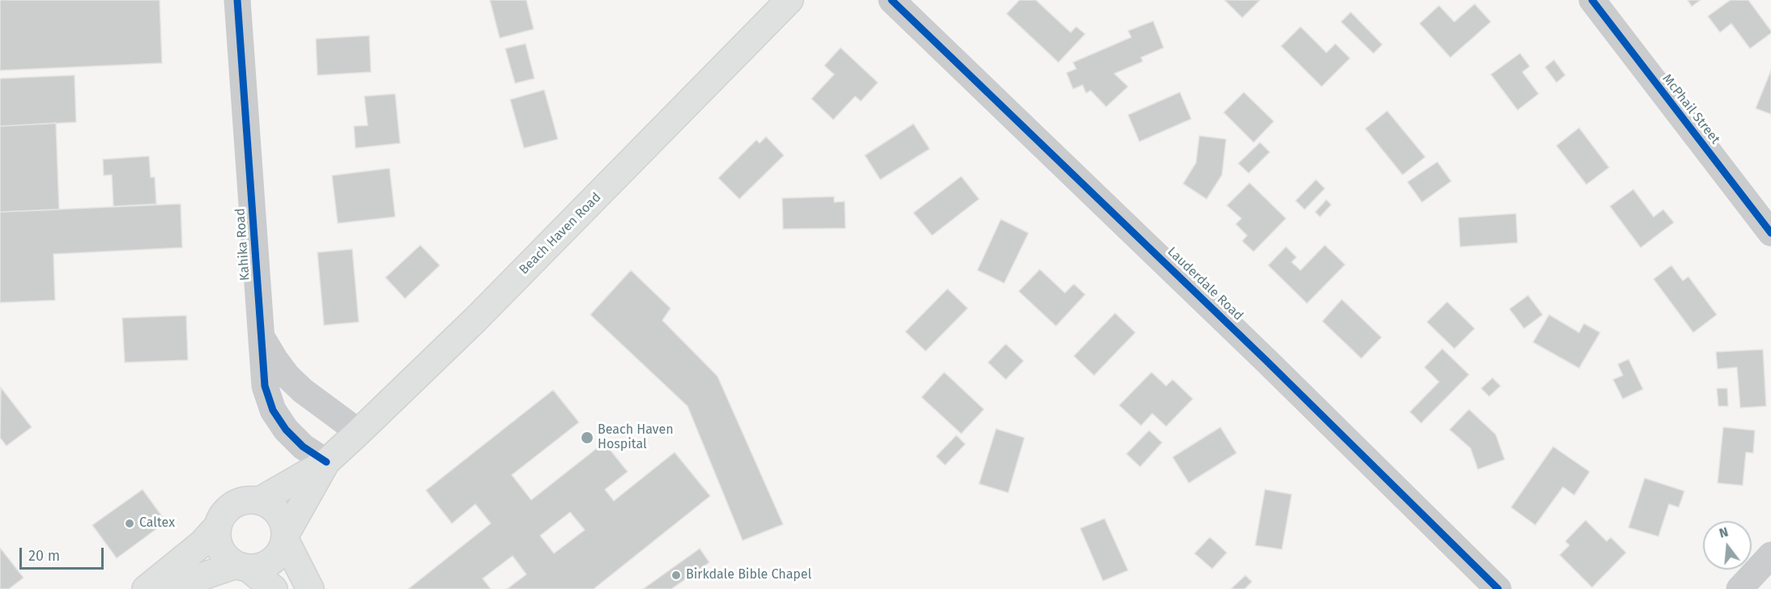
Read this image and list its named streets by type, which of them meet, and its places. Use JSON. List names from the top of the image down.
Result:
{
  "streets": {
    "main road": ["Beach Haven Road"],
    "street": ["McPhail Street", "Kahika Road", "Lauderdale Road"]
  },
  "crossings": [
    ["Beach Haven Road", "Kahika Road"]
  ],
  "places": ["Beach Haven Hospital", "Caltex", "Birkdale Bible Chapel"],
  "scale_bar": "20 m",
  "north": "top"
}
